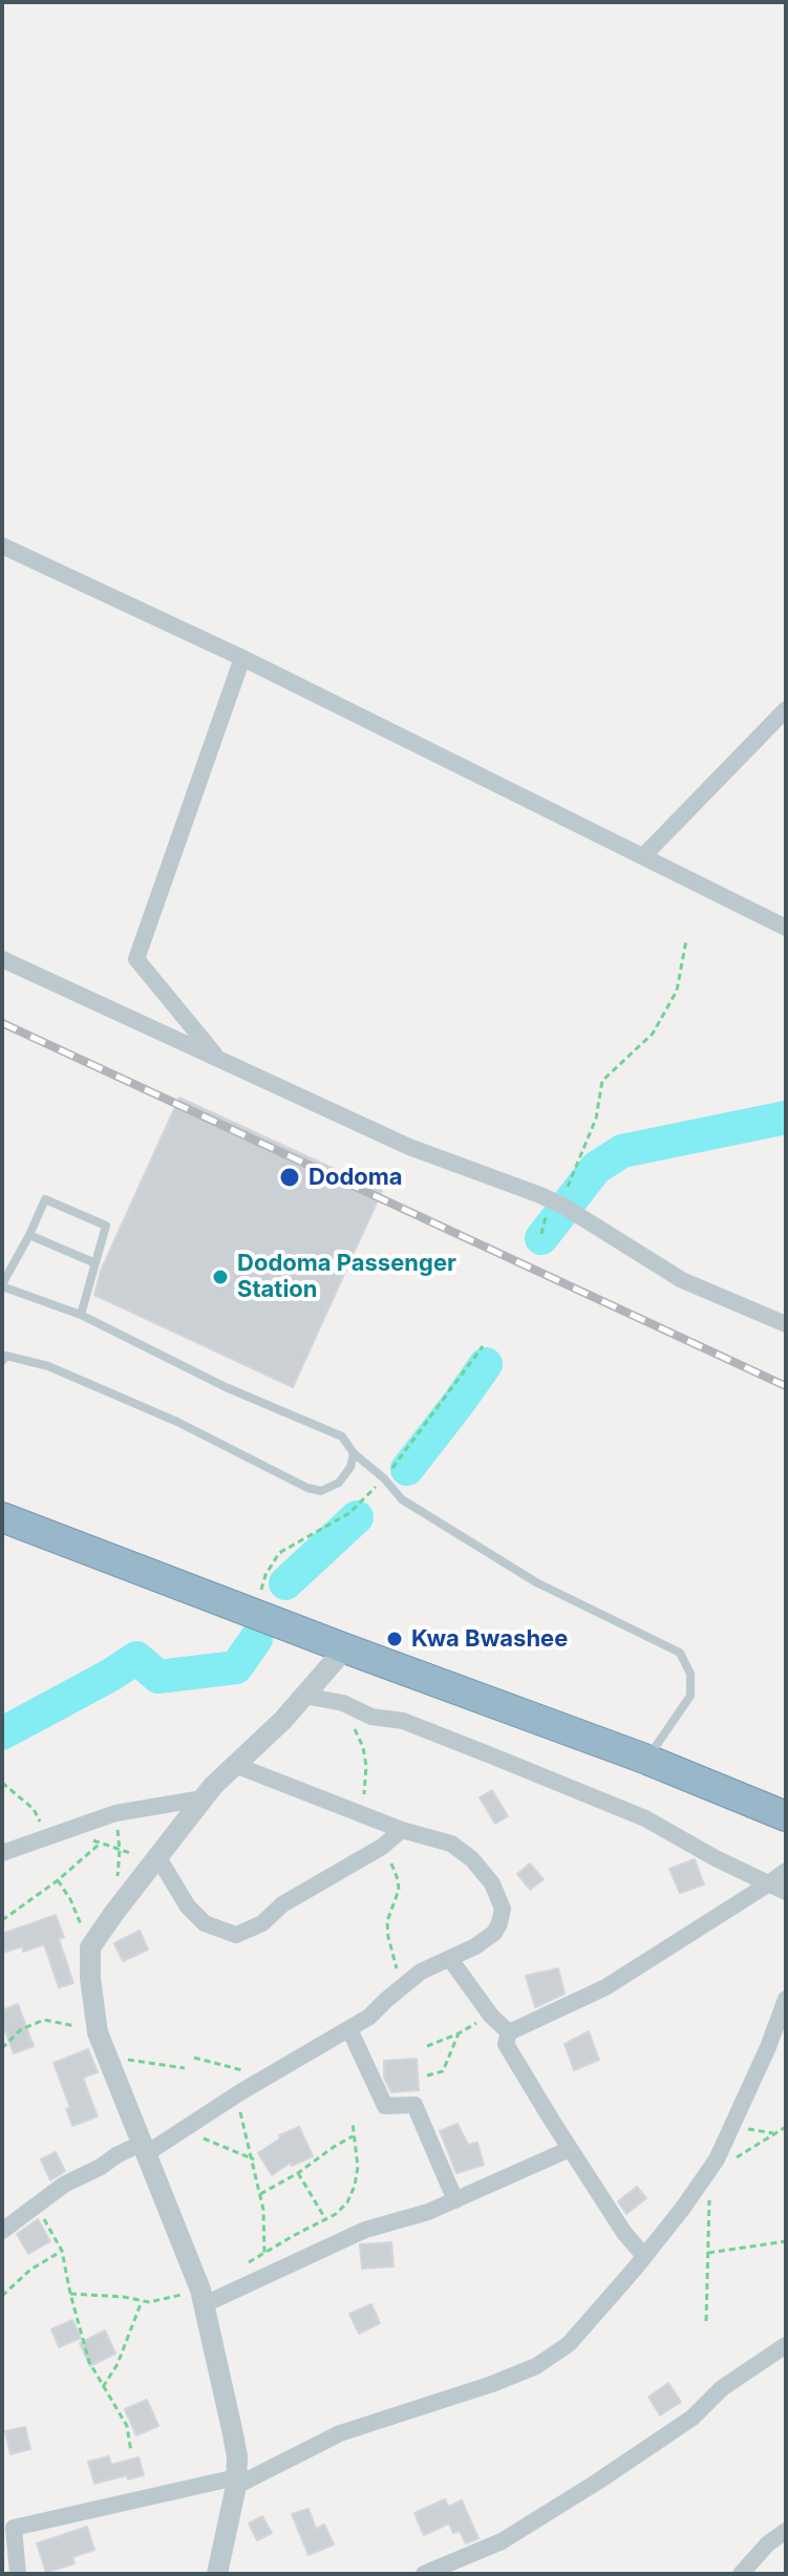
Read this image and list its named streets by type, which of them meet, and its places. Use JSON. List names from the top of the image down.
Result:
{
  "places": ["Dodoma", "Dodoma Passenger Station", "Kwa Bwashee"]
}
